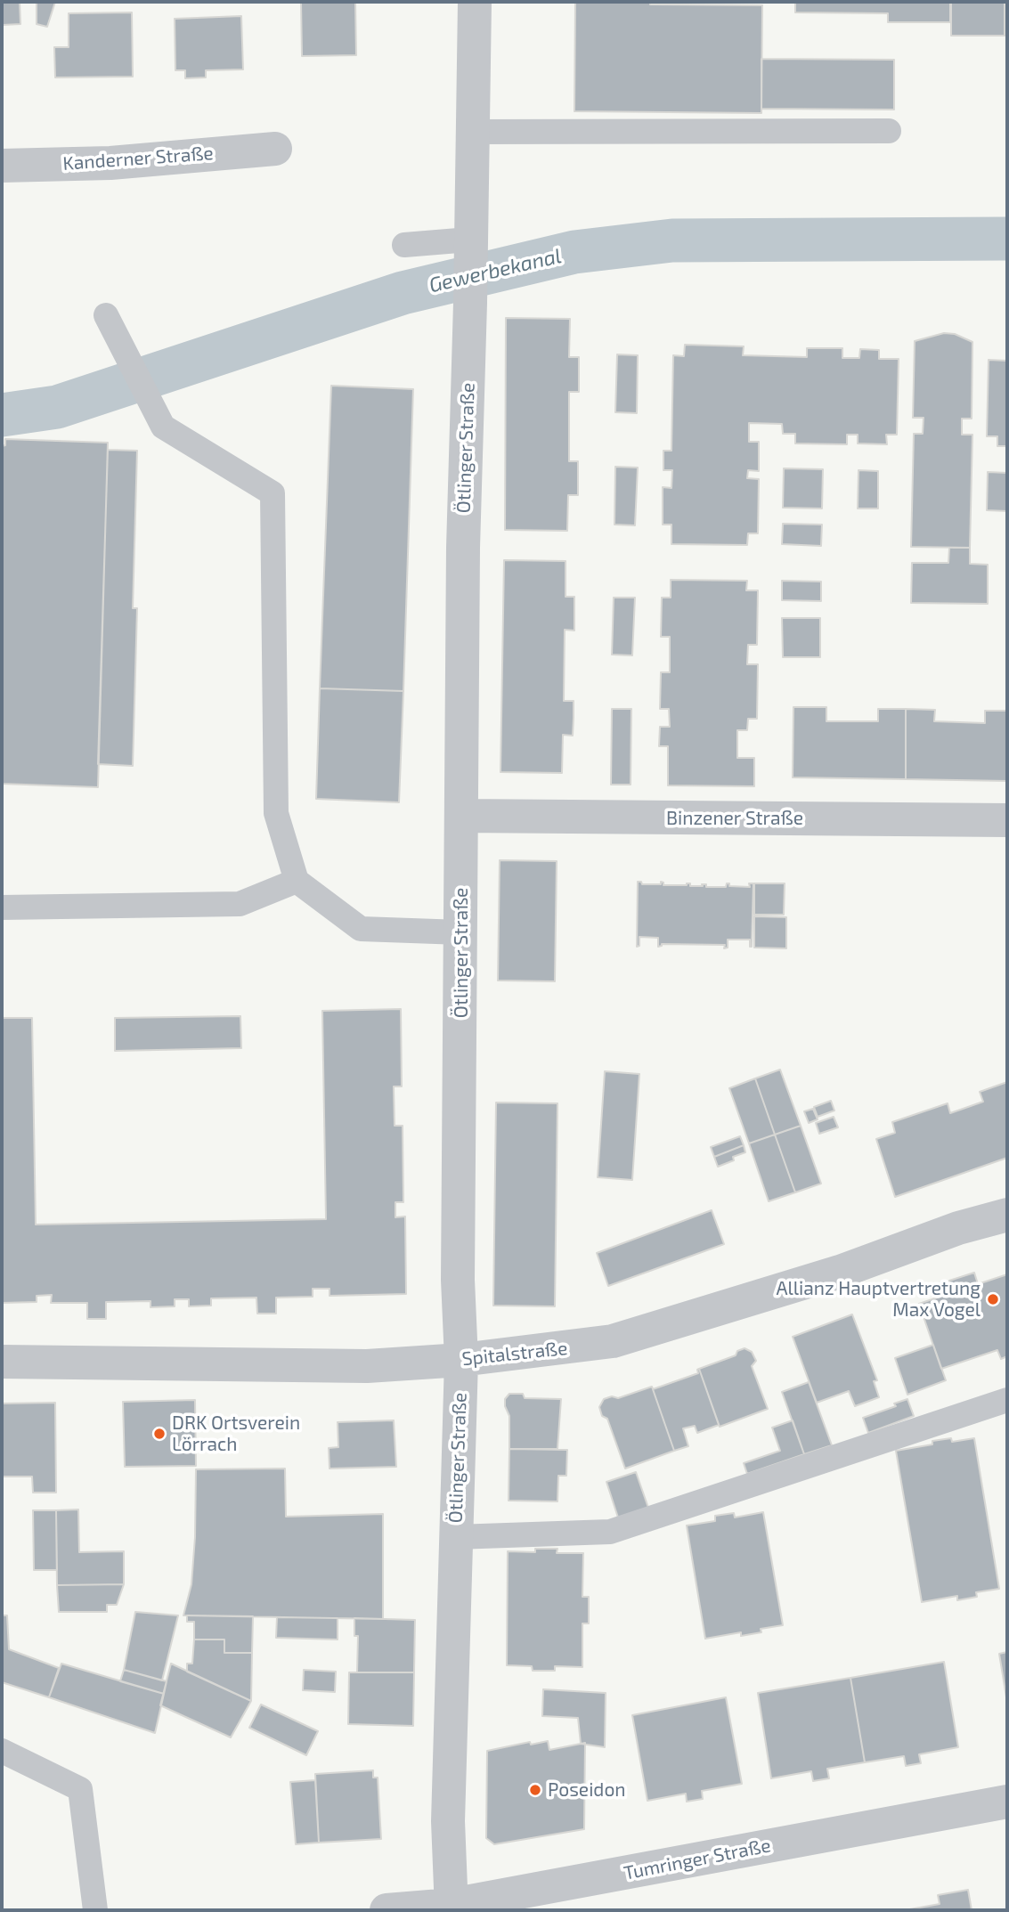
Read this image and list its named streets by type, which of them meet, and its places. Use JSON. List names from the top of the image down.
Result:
{
  "streets": {
    "street": [
      "Kanderner Straße",
      "Ötlinger Straße",
      "Binzener Straße",
      "Spitalstraße",
      "Tumringer Straße"
    ]
  },
  "crossings": [
    ["Ötlinger Straße", "Binzener Straße"],
    ["Ötlinger Straße", "Spitalstraße"],
    ["Ötlinger Straße", "Tumringer Straße"]
  ],
  "water": ["Gewerbekanal"],
  "places": ["Allianz Hauptvertretung Max Vogel", "DRK Ortsverein Lörrach", "Poseidon"]
}
